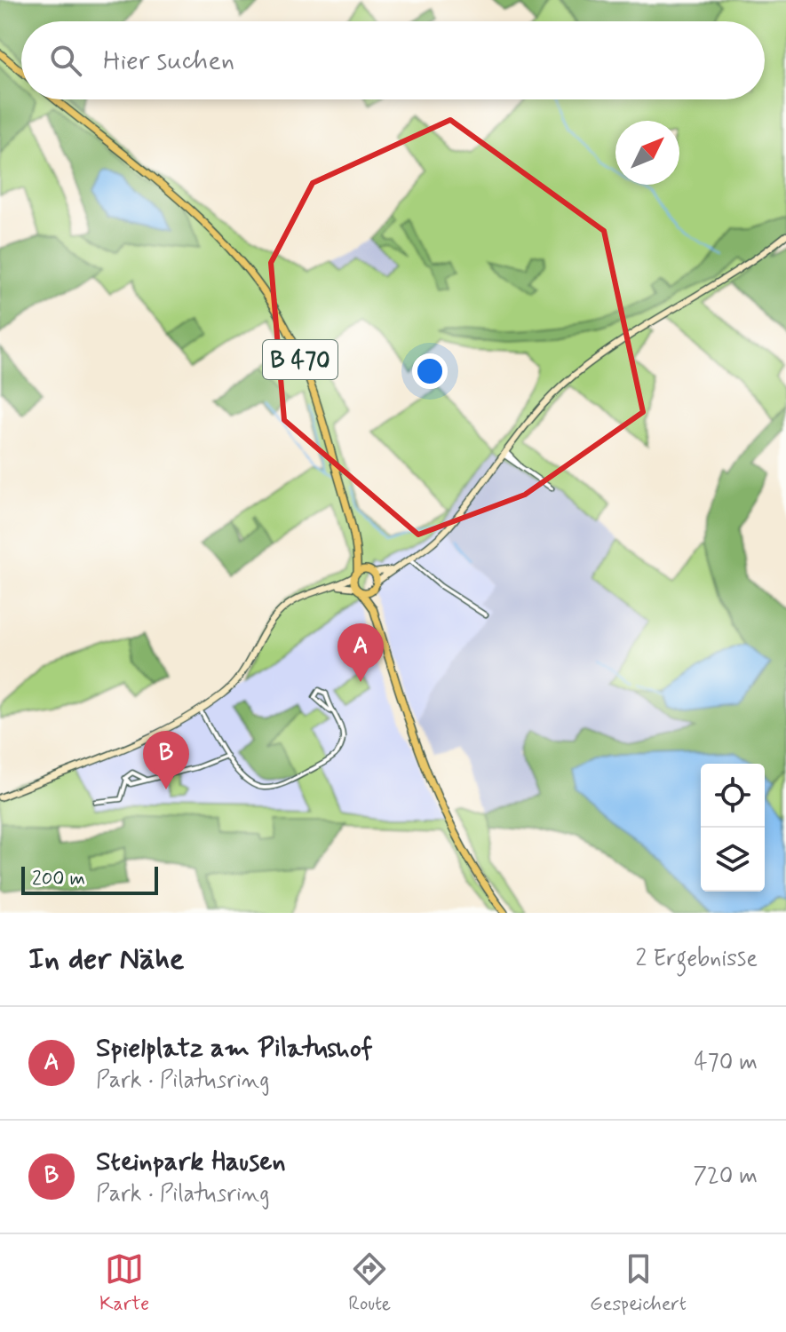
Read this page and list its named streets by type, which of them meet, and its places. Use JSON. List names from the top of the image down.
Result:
{
  "streets": {
    "main road": ["B 470"]
  },
  "scale_bar": "200 m",
  "north": "top right",
  "page": {
    "search": "Hier suchen",
    "pins": ["A", "B"],
    "scale": "200 m",
    "heading": ["In der Nähe", "2 Ergebnisse"],
    "list": [
      {
        "mark": "A",
        "name": "Spielplatz am Pilatushof",
        "note": "Park · Pilatusring",
        "value": "470 m"
      },
      {
        "mark": "B",
        "name": "Steinpark Hausen",
        "note": "Park · Pilatusring",
        "value": "720 m"
      }
    ],
    "nav": ["Karte", "Route", "Gespeichert"]
  }
}
